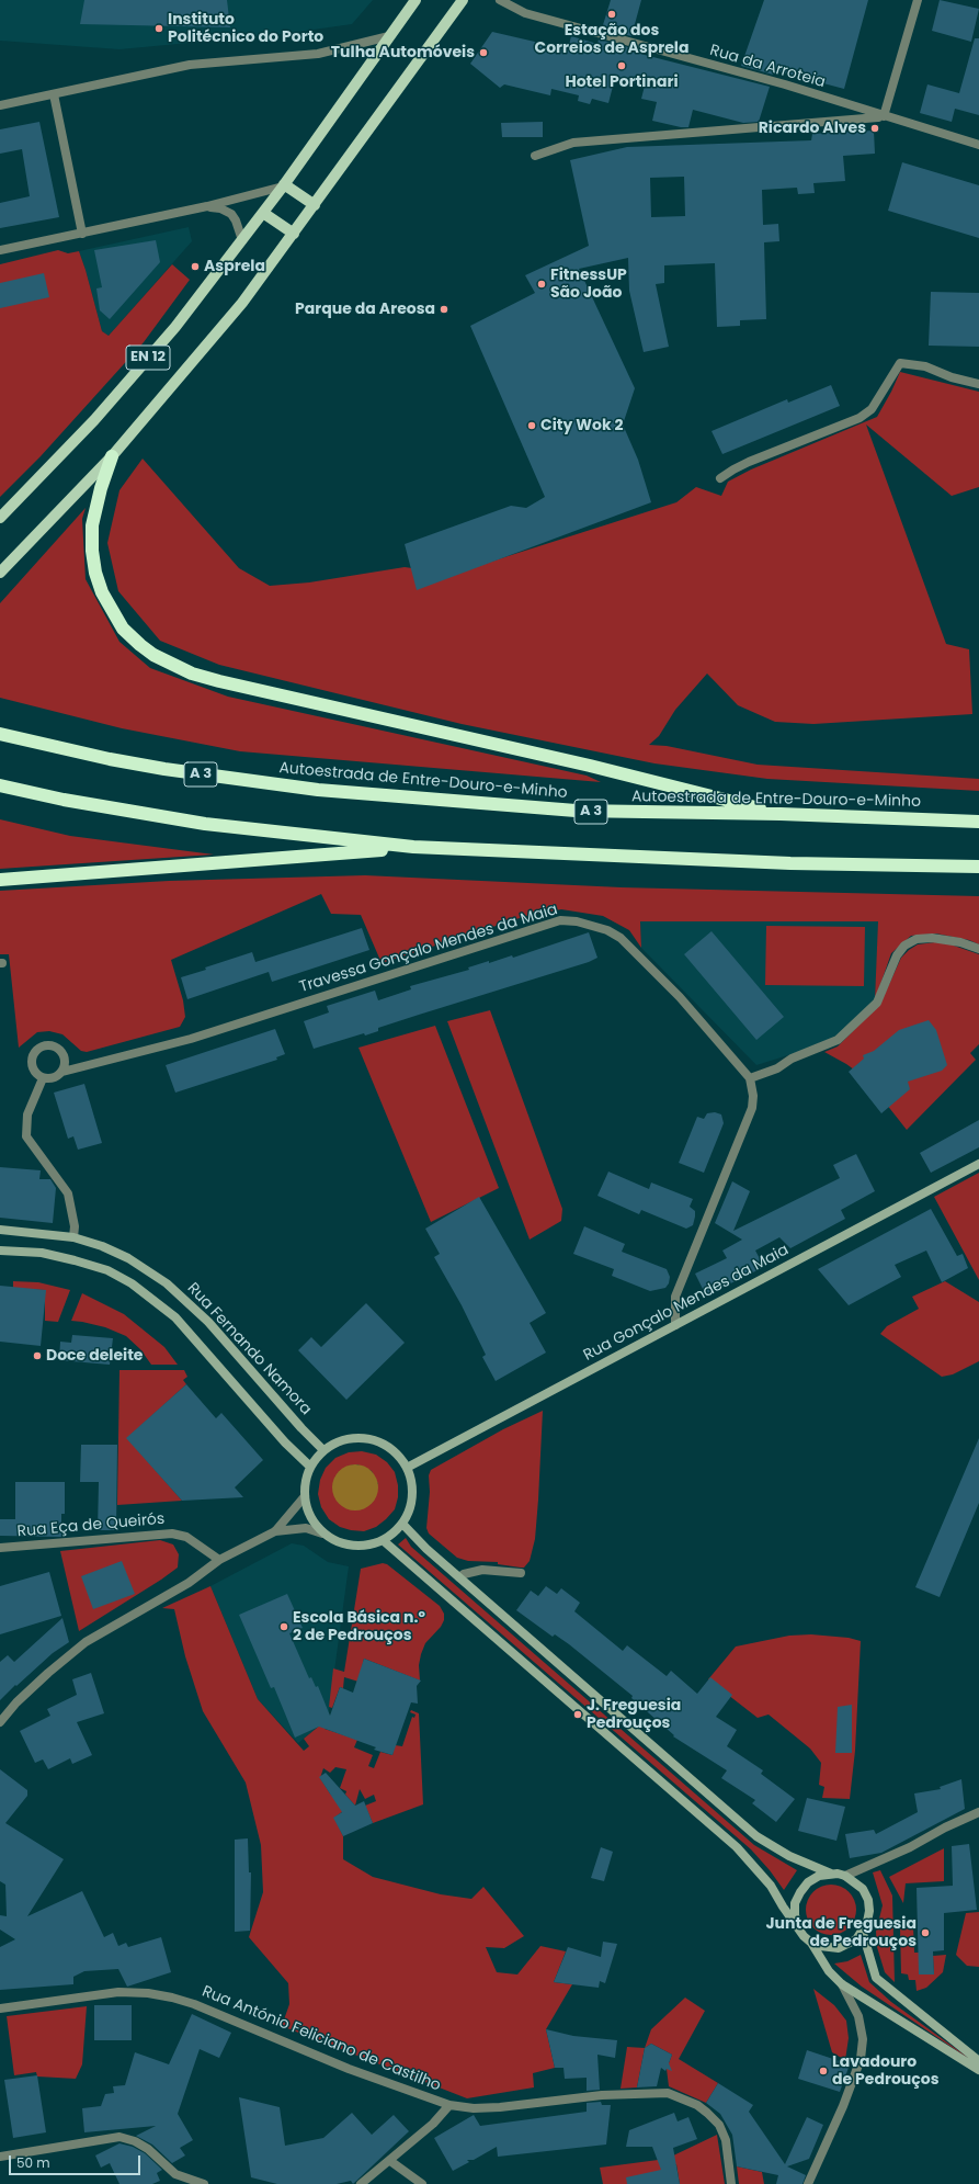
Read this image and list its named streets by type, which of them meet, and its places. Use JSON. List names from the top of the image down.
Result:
{
  "streets": {
    "highway": ["A 3", "Autoestrada de Entre-Douro-e-Minho"],
    "main road": ["EN 12", "Rua Gonçalo Mendes da Maia", "Rua Fernando Namora"],
    "street": [
      "Rua da Arroteia",
      "Travessa Gonçalo Mendes da Maia",
      "Rua Eça de Queirós",
      "Rua António Feliciano de Castilho"
    ]
  },
  "crossings": [
    ["Rua Gonçalo Mendes da Maia", "Rua Fernando Namora"]
  ],
  "places": [
    "Estação dos Correios de Asprela",
    "Instituto Politécnico do Porto",
    "Tulha Automóveis",
    "Hotel Portinari",
    "Ricardo Alves",
    "Asprela",
    "FitnessUP São João",
    "Parque da Areosa",
    "City Wok 2",
    "Doce deleite",
    "Escola Básica n.º 2 de Pedrouços",
    "J. Freguesia Pedrouços",
    "Junta de Freguesia de Pedrouços",
    "Lavadouro de Pedrouços"
  ],
  "scale_bar": "50 m"
}
